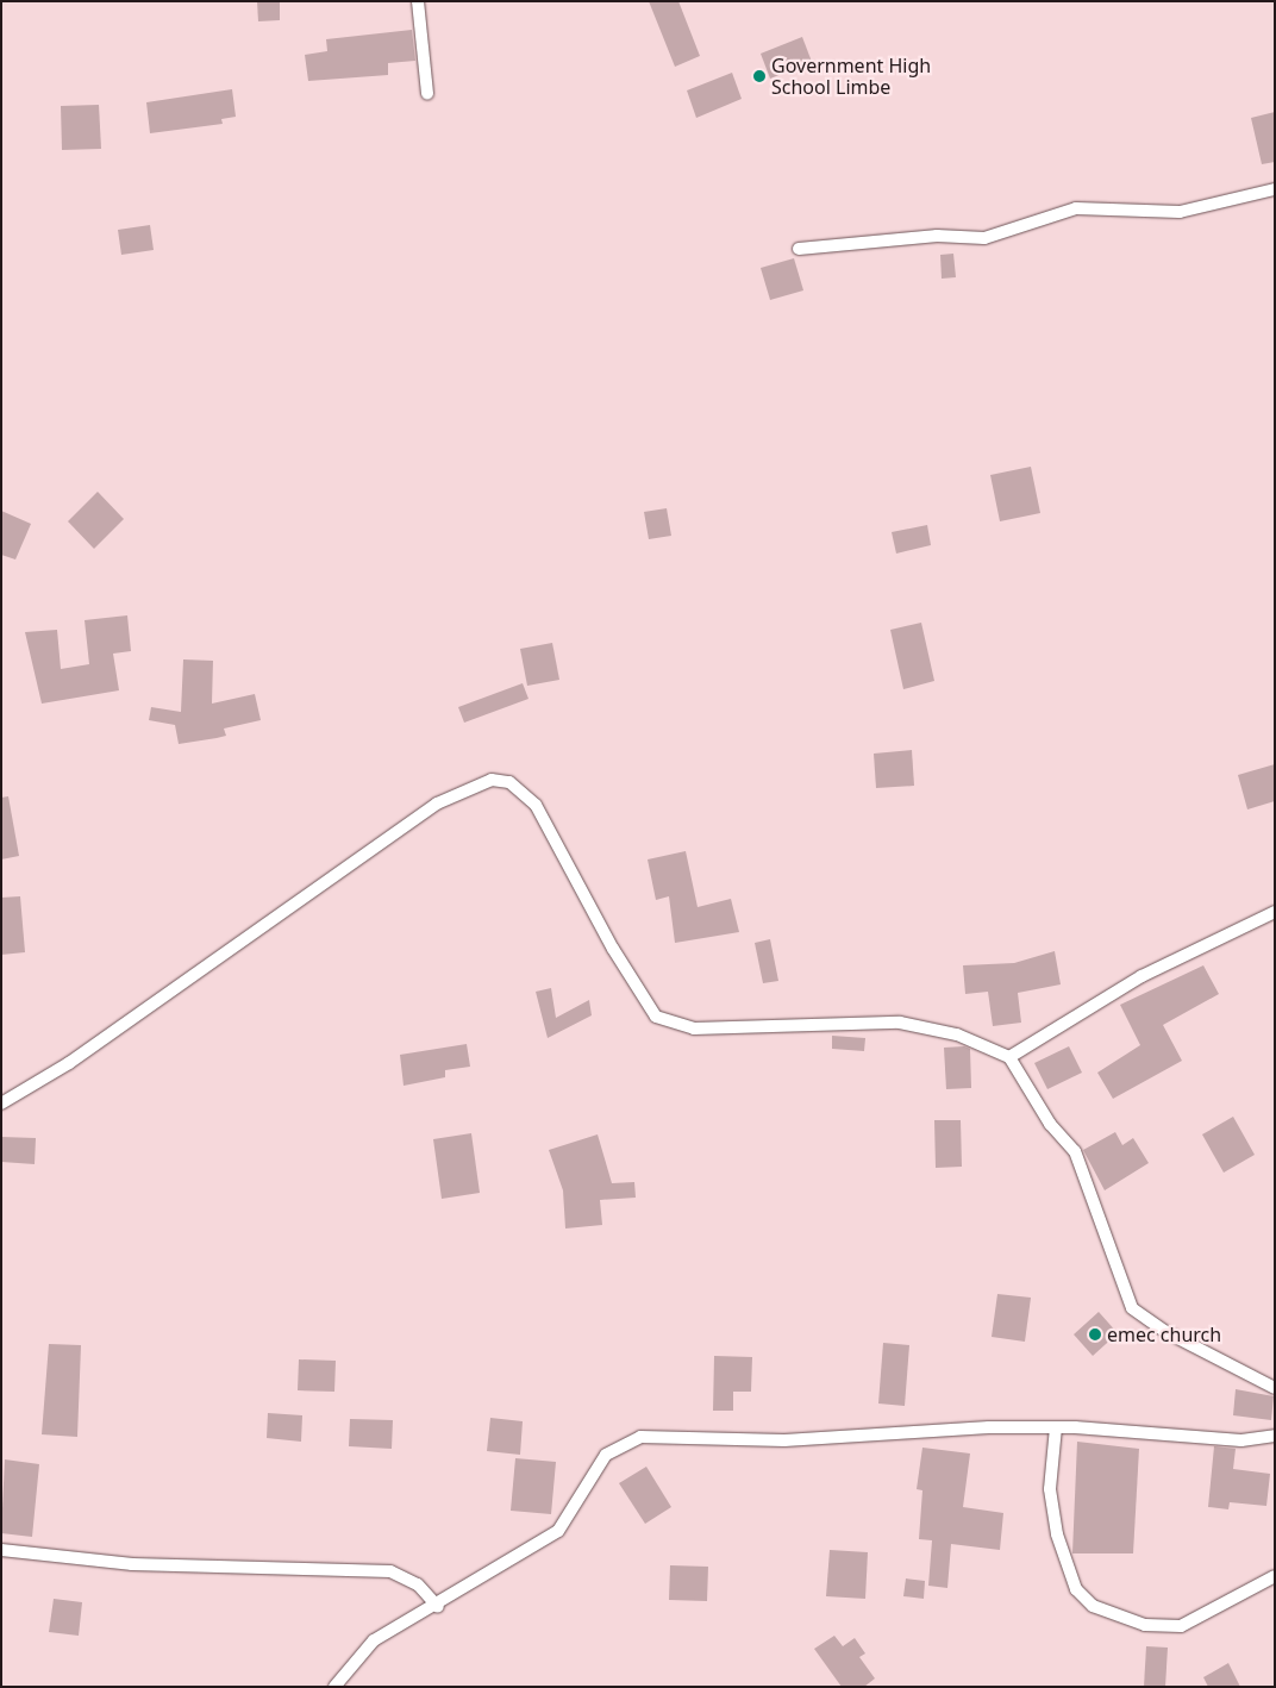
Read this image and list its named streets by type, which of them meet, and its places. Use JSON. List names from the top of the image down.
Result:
{
  "places": ["Government High School Limbe", "emec church"]
}
